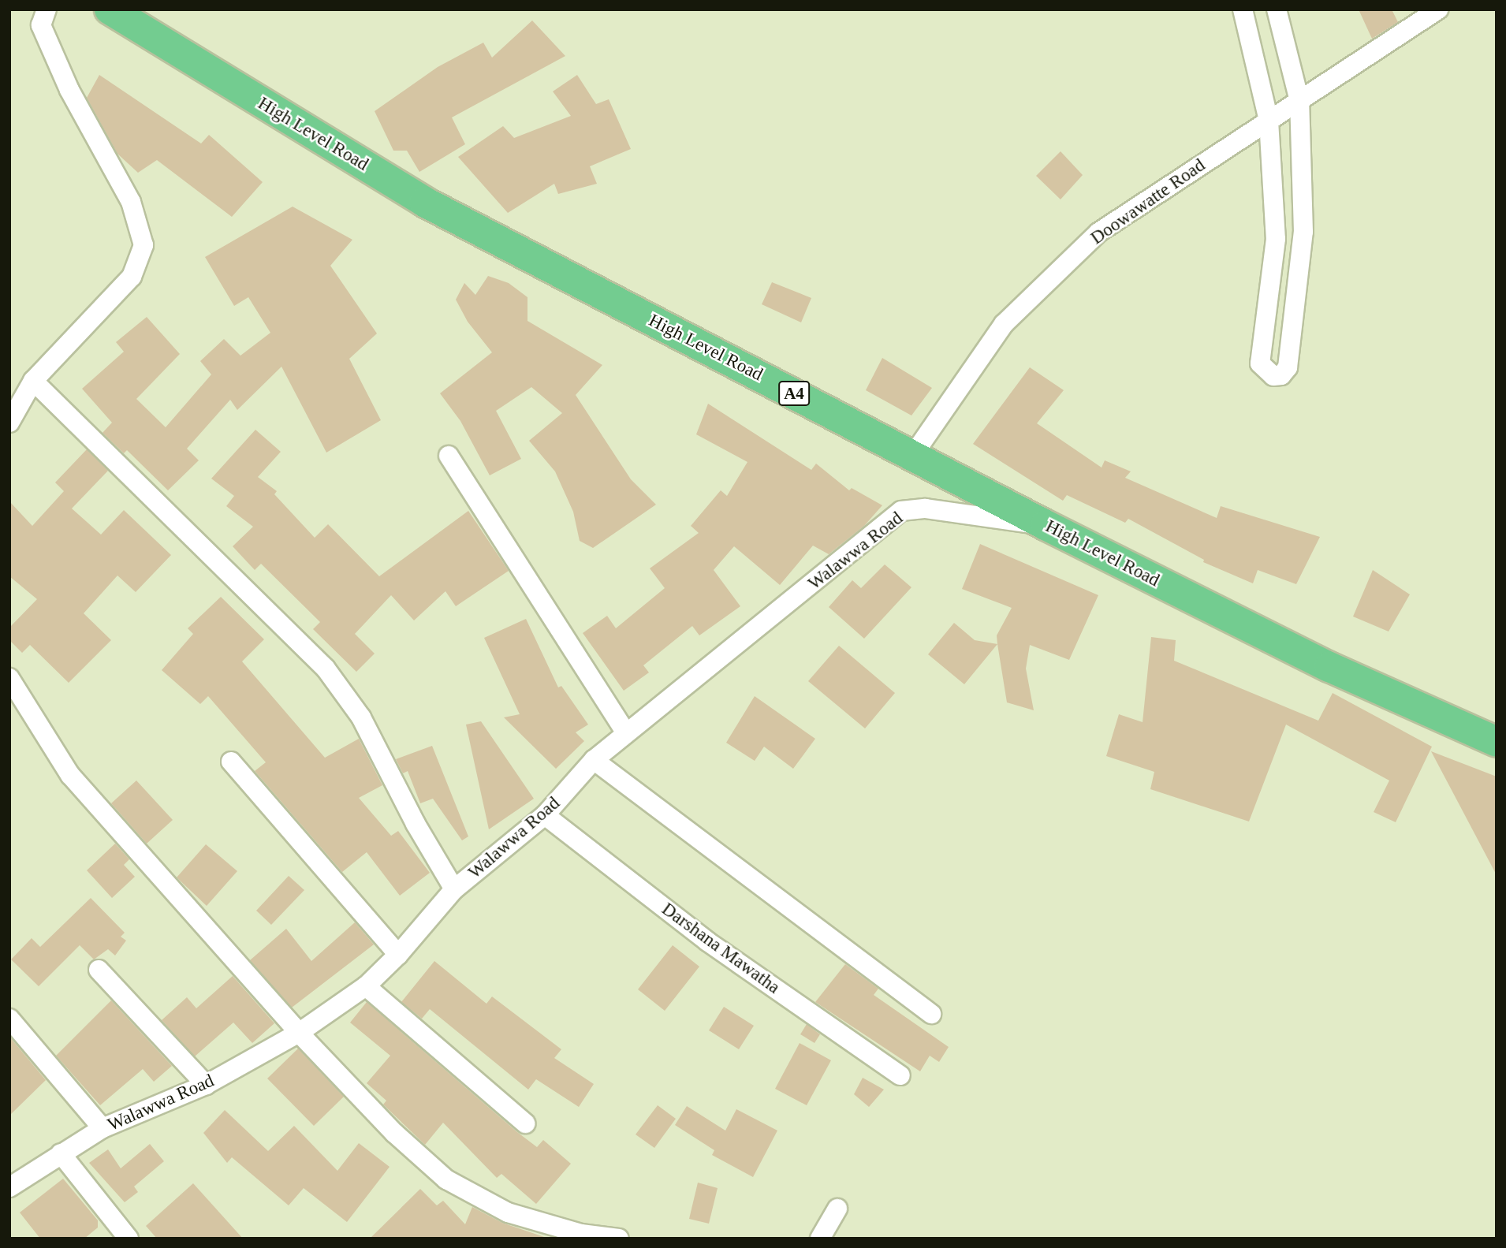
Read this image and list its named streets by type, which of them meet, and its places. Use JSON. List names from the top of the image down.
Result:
{
  "streets": {
    "highway": ["High Level Road", "A4"],
    "street": ["Doowawatte Road", "Walawwa Road", "Darshana Mawatha"]
  },
  "crossings": [
    ["High Level Road", "Doowawatte Road"],
    ["High Level Road", "Walawwa Road"],
    ["Walawwa Road", "Darshana Mawatha"]
  ]
}
